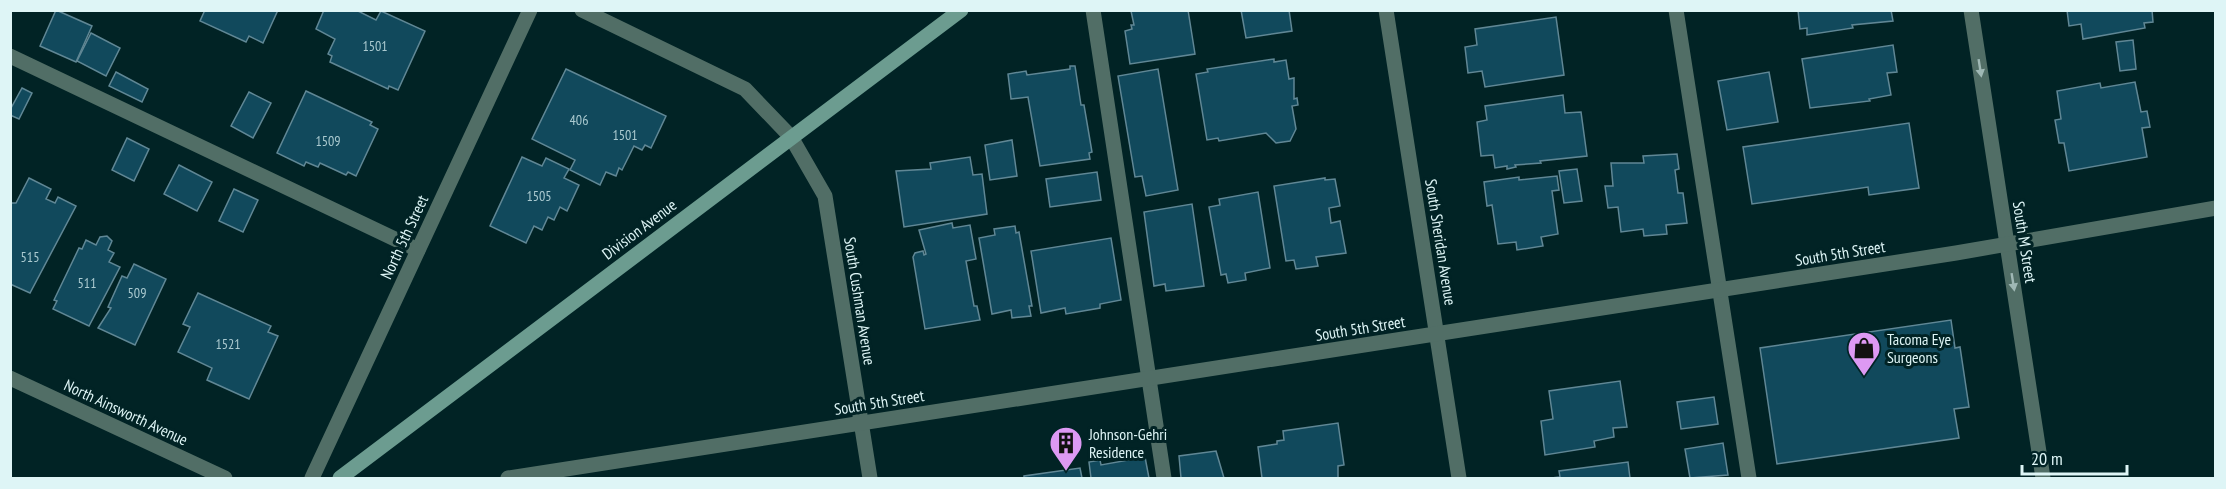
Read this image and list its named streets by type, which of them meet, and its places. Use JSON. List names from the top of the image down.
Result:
{
  "streets": {
    "main road": ["Division Avenue"],
    "street": [
      "North 5th Street",
      "South Sheridan Avenue",
      "South M Street",
      "South 5th Street",
      "South Cushman Avenue",
      "North Ainsworth Avenue"
    ]
  },
  "crossings": [
    ["Division Avenue", "South Cushman Avenue"],
    ["South Sheridan Avenue", "South 5th Street"],
    ["South M Street", "South 5th Street"],
    ["South 5th Street", "South Cushman Avenue"]
  ],
  "one_way": ["South M Street"],
  "places": {
    "shop": ["Tacoma Eye Surgeons"],
    "building": ["Johnson-Gehri Residence"]
  },
  "house_numbers": [
    "1501",
    "406",
    "1501",
    "1509",
    "1505",
    "515",
    "511",
    "509",
    "1521"
  ],
  "scale_bar": "20 m"
}
